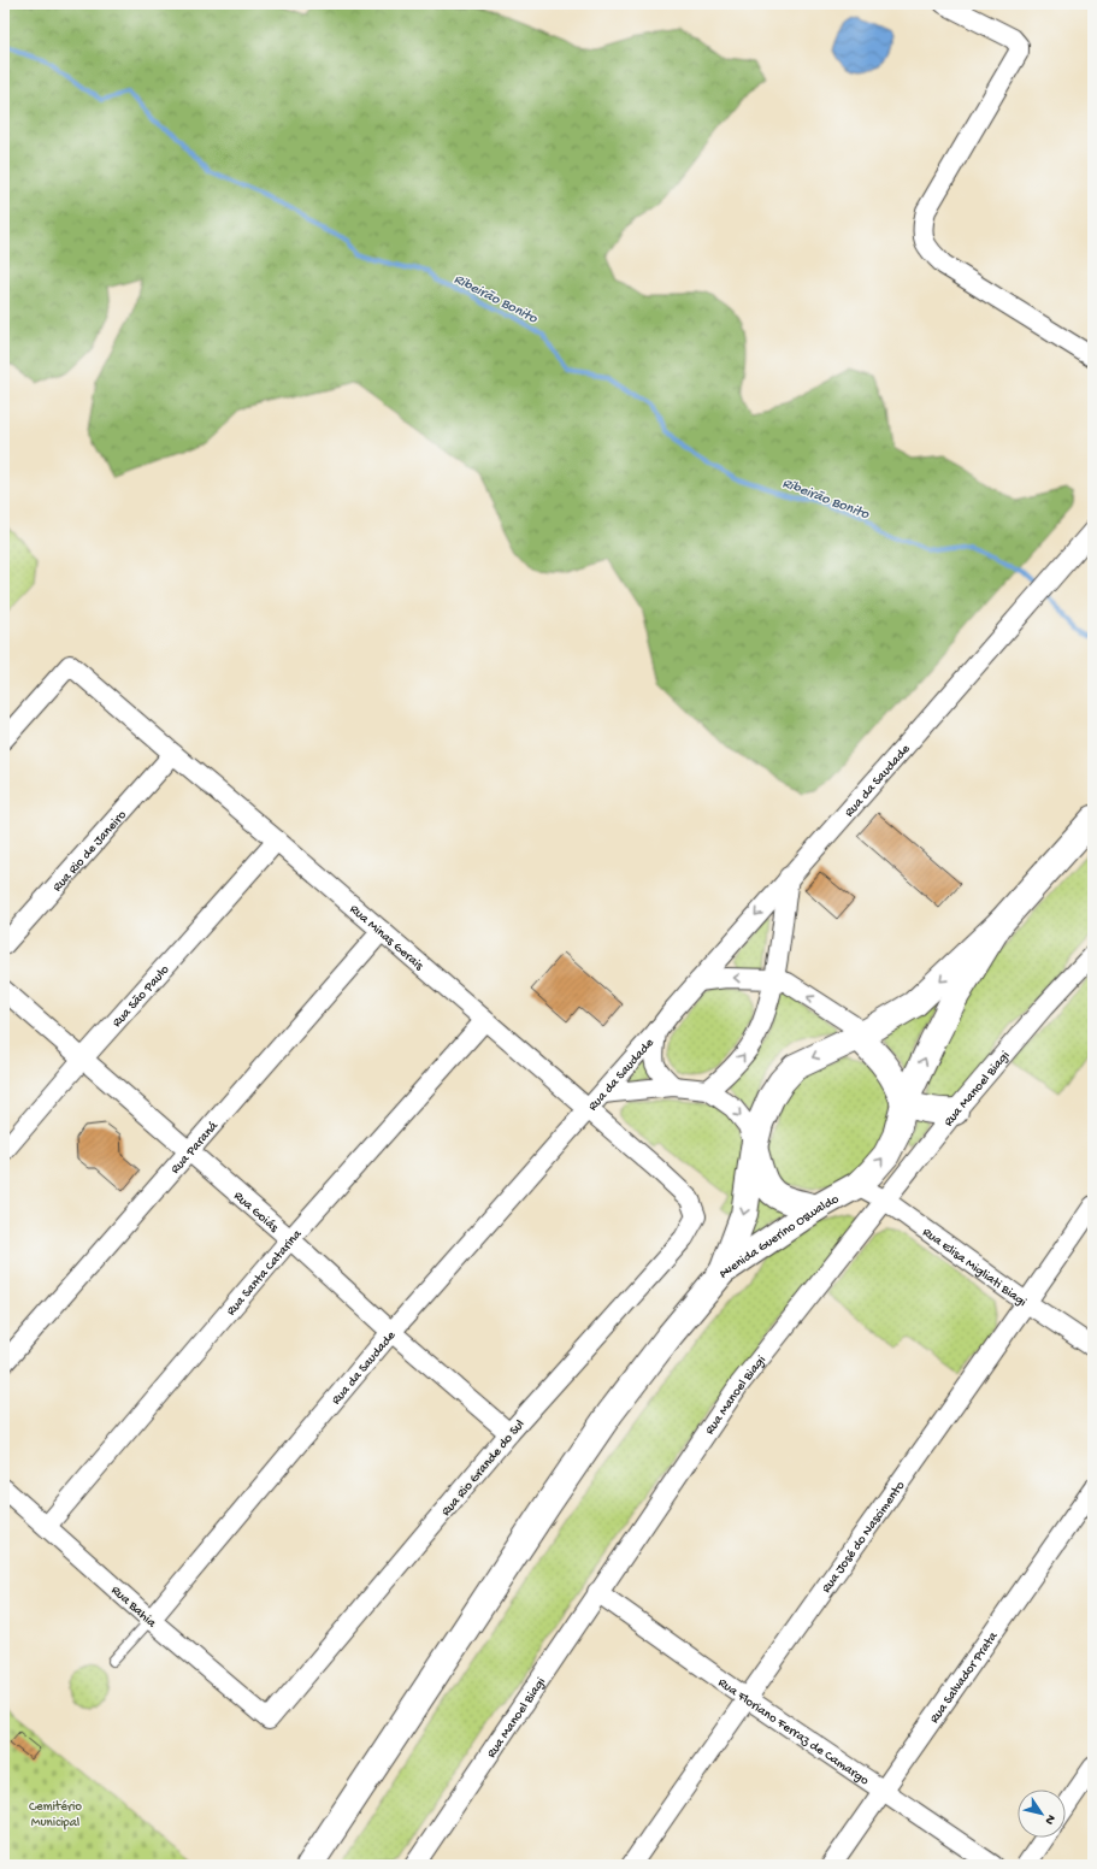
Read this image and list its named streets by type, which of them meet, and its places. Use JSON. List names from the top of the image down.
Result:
{
  "streets": {
    "main road": ["Avenida Guerino Oswaldo"],
    "street": [
      "Rua da Saudade",
      "Rua Rio de Janeiro",
      "Rua Minas Gerais",
      "Rua São Paulo",
      "Rua Manoel Biagi",
      "Rua Paraná",
      "Rua Goiás",
      "Rua Elisa Migliati Biagi",
      "Rua Santa Catarina",
      "Rua Rio Grande do Sul",
      "Rua José do Nascimento",
      "Rua Bahia",
      "Rua Salvador Prata",
      "Rua Floriano Ferraz de Camargo"
    ]
  },
  "crossings": [
    ["Rua da Saudade", "Rua Minas Gerais"],
    ["Rua da Saudade", "Rua Goiás"],
    ["Rua da Saudade", "Rua Bahia"],
    ["Rua Rio de Janeiro", "Rua Minas Gerais"],
    ["Rua Minas Gerais", "Rua São Paulo"],
    ["Rua Minas Gerais", "Rua Paraná"],
    ["Rua Minas Gerais", "Rua Santa Catarina"],
    ["Rua Minas Gerais", "Rua Rio Grande do Sul"],
    ["Rua São Paulo", "Rua Goiás"],
    ["Rua Manoel Biagi", "Rua Elisa Migliati Biagi"],
    ["Rua Manoel Biagi", "Rua Floriano Ferraz de Camargo"],
    ["Rua Paraná", "Rua Goiás"],
    ["Rua Goiás", "Rua Santa Catarina"],
    ["Rua Goiás", "Rua Rio Grande do Sul"],
    ["Avenida Guerino Oswaldo", "Rua Elisa Migliati Biagi"],
    ["Rua Elisa Migliati Biagi", "Rua José do Nascimento"],
    ["Rua Santa Catarina", "Rua Bahia"],
    ["Rua Rio Grande do Sul", "Rua Bahia"],
    ["Rua José do Nascimento", "Rua Floriano Ferraz de Camargo"],
    ["Rua Salvador Prata", "Rua Floriano Ferraz de Camargo"]
  ],
  "water": ["Ribeirão Bonito"],
  "parks": ["Cemitério Municipal"],
  "north": "bottom right"
}
